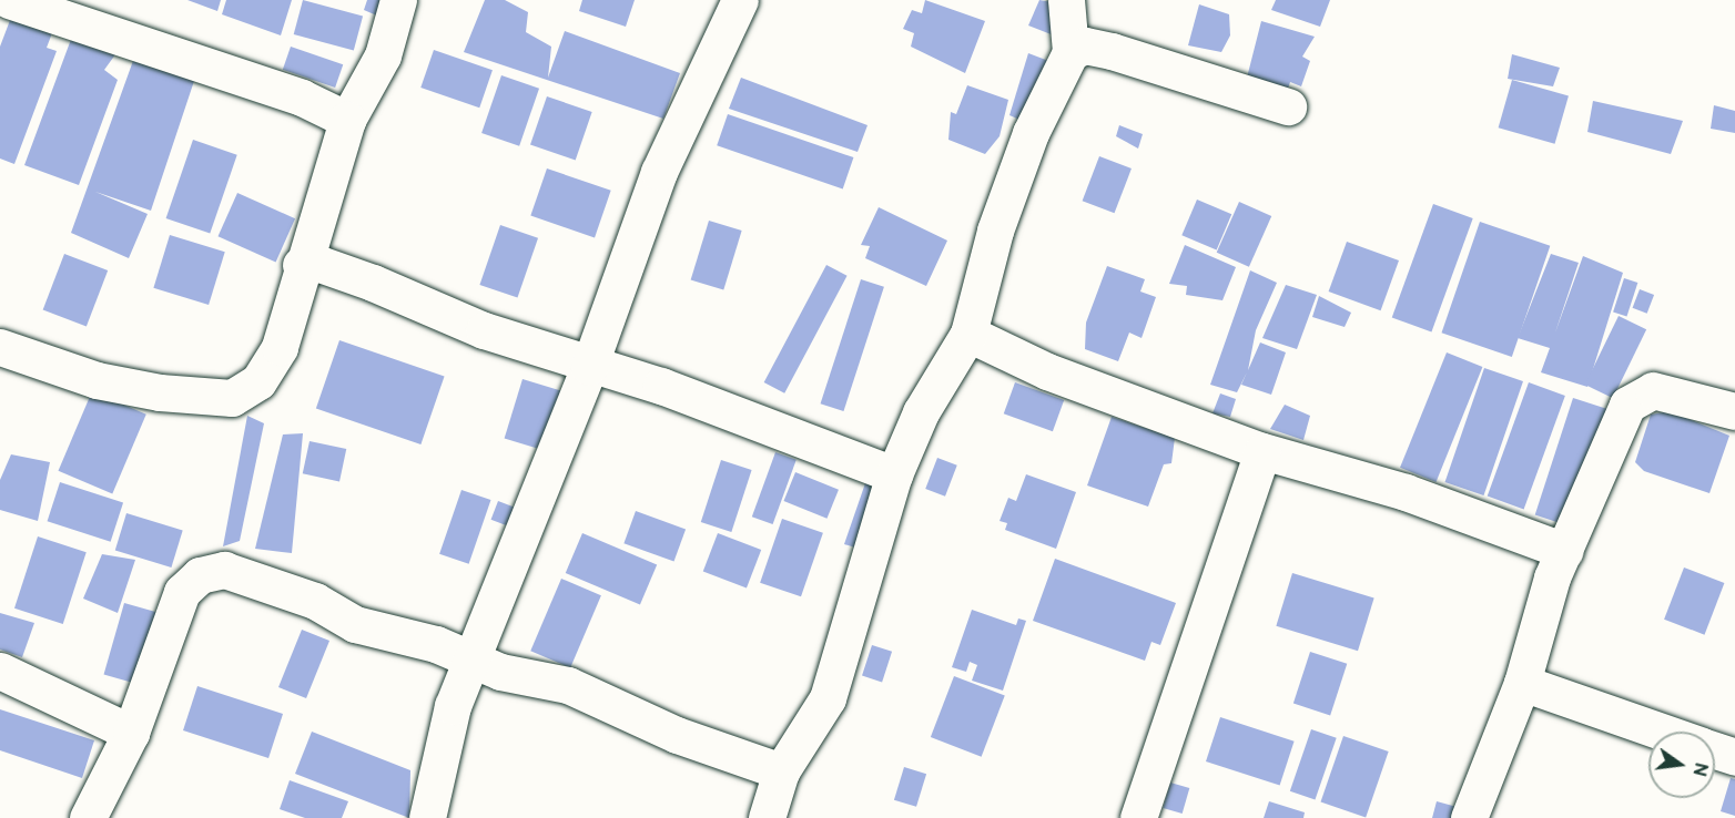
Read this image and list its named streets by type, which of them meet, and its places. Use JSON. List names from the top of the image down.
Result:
{
  "north": "right"
}
